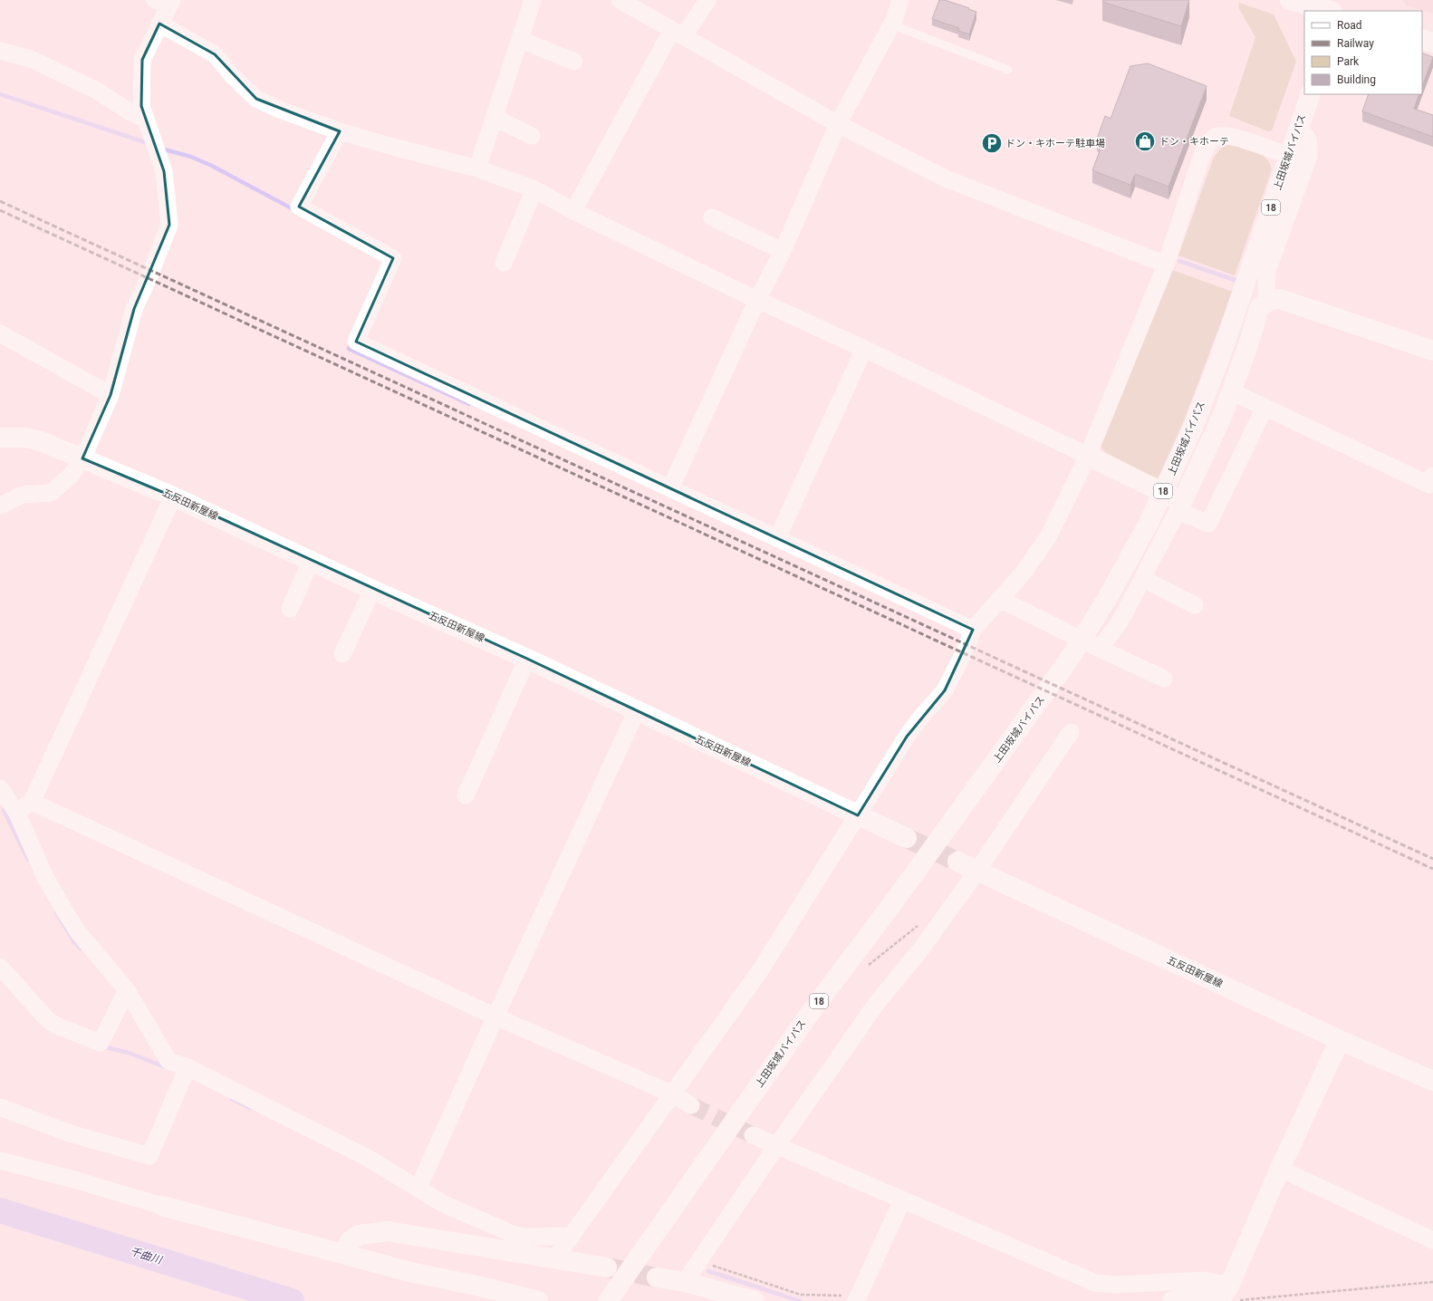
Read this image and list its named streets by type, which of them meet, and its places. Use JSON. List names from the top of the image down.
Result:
{
  "streets": {
    "main road": ["上田坂城バイパス", "18", "五反田新屋線"]
  },
  "water": ["千曲川"],
  "places": {
    "shop": ["ドン・キホーテ"],
    "parking": ["ドン・キホーテ駐車場"]
  },
  "legend": [
    "Road",
    "Railway",
    "Park",
    "Building"
  ]
}
